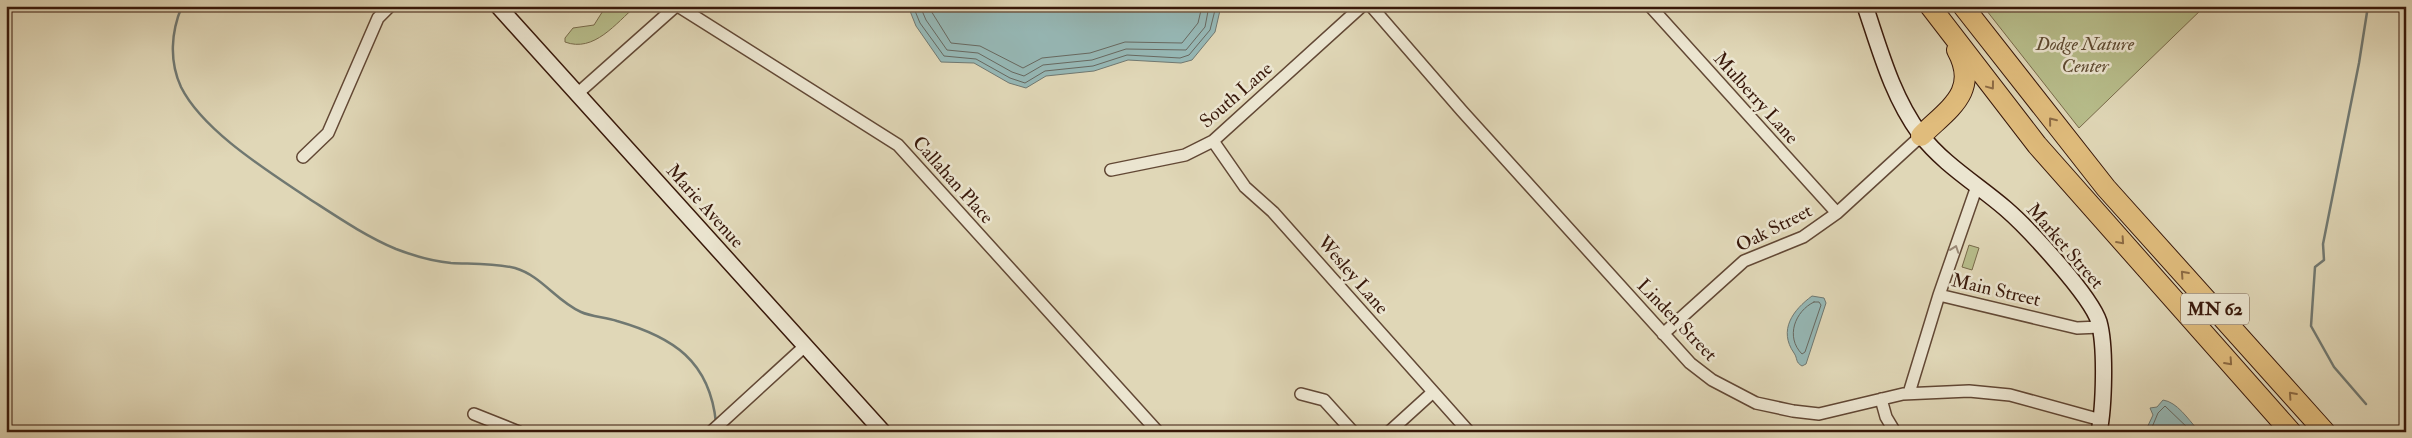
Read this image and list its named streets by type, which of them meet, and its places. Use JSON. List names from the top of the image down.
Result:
{
  "streets": {
    "highway": ["MN 62"],
    "street": [
      "South Lane",
      "Mulberry Lane",
      "Callahan Place",
      "Marie Avenue",
      "Oak Street",
      "Market Street",
      "Wesley Lane",
      "Main Street",
      "Linden Street"
    ]
  },
  "crossings": [
    ["South Lane", "Wesley Lane"],
    ["Mulberry Lane", "Oak Street"],
    ["Callahan Place", "Marie Avenue"],
    ["Oak Street", "Market Street"],
    ["Oak Street", "Linden Street"],
    ["Market Street", "Main Street"],
    ["Market Street", "Linden Street"]
  ],
  "one_way": ["Main Street"],
  "parks": ["Dodge Nature Center"]
}
